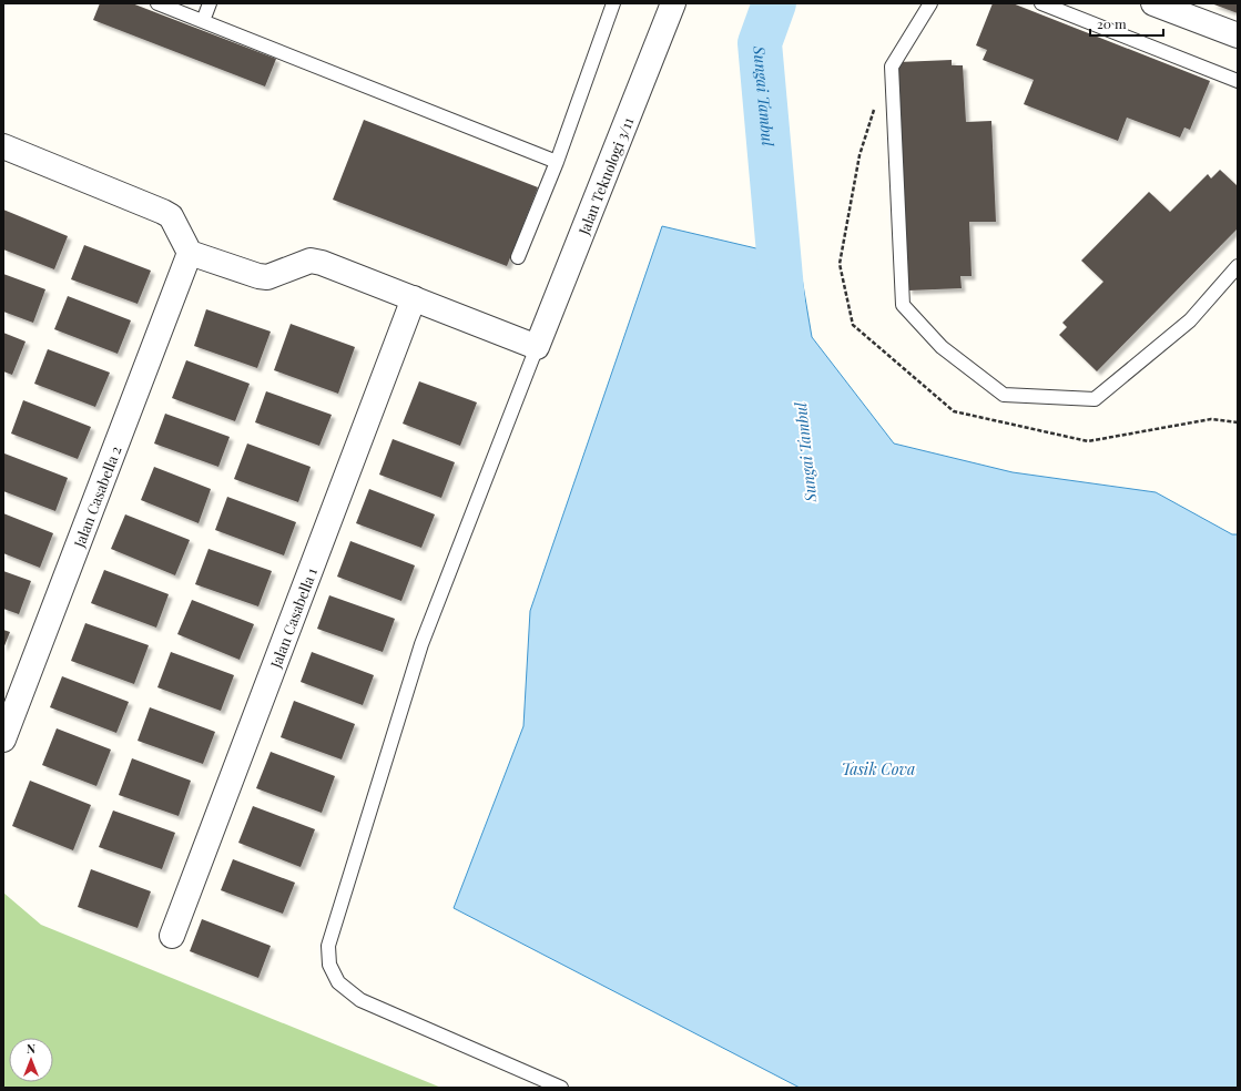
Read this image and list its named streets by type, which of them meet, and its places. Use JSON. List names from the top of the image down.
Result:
{
  "streets": {
    "street": ["Jalan Teknologi 3/11", "Jalan Casabella 2", "Jalan Casabella 1"]
  },
  "water": ["Sungai Tambul", "Tasik Cova"],
  "scale_bar": "20 m",
  "north": "top"
}
